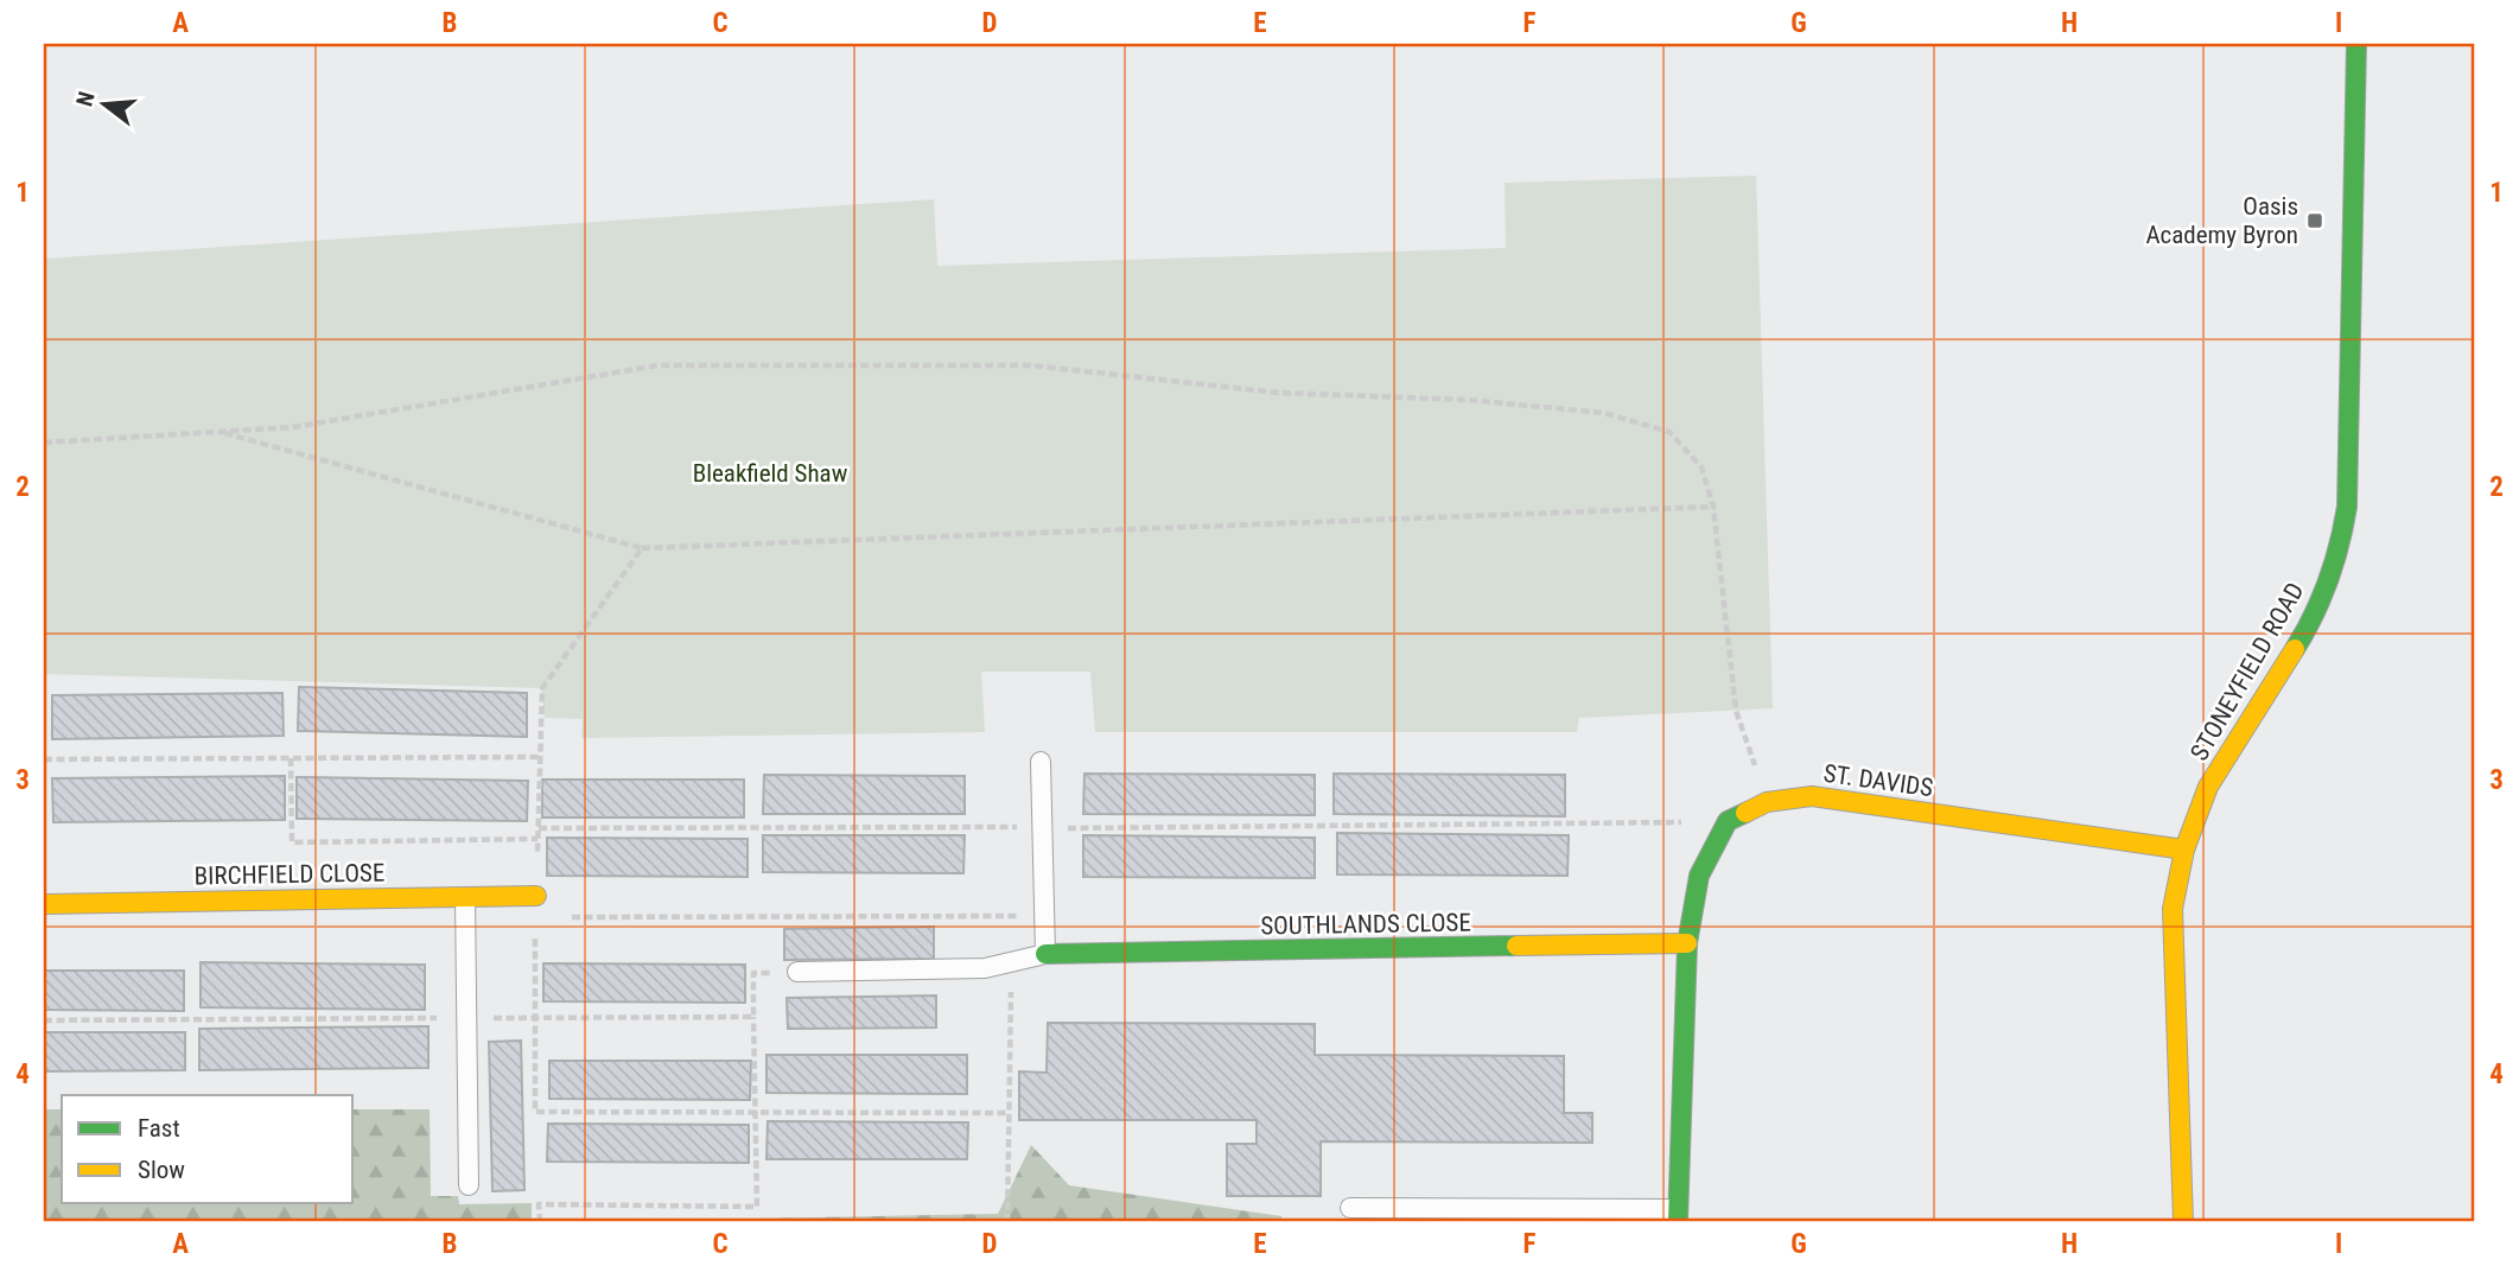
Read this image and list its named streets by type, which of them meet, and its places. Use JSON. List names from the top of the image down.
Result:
{
  "streets": {
    "street": [
      "STONEYFIELD ROAD",
      "ST. DAVIDS",
      "BIRCHFIELD CLOSE",
      "SOUTHLANDS CLOSE"
    ]
  },
  "crossings": [
    ["STONEYFIELD ROAD", "ST. DAVIDS"]
  ],
  "parks": ["Bleakfield Shaw"],
  "places": {
    "transit": ["Oasis Academy Byron"]
  },
  "legend": ["Fast", "Slow"],
  "north": "left",
  "grid": {
    "columns": [
      "A",
      "B",
      "C",
      "D",
      "E",
      "F",
      "G",
      "H",
      "I"
    ],
    "rows": [
      "1",
      "2",
      "3",
      "4"
    ]
  }
}
